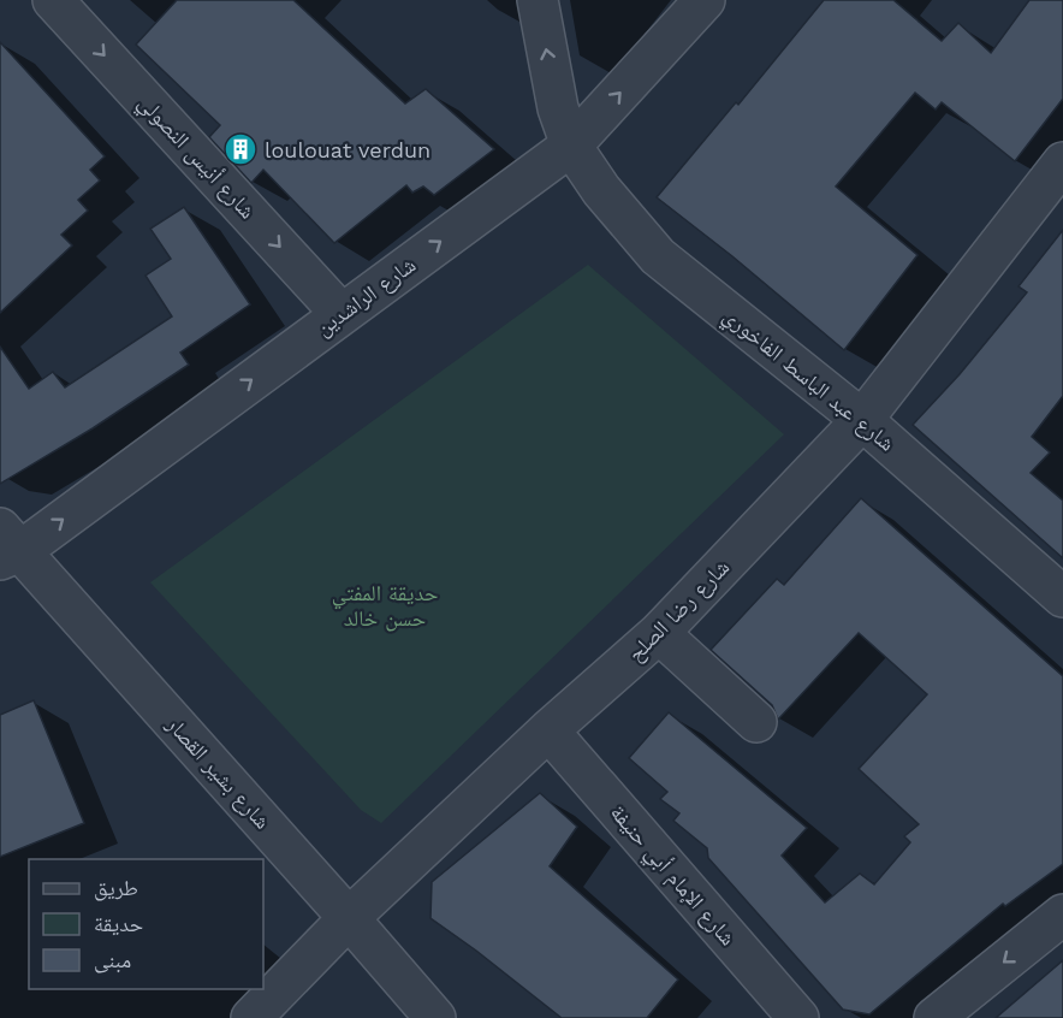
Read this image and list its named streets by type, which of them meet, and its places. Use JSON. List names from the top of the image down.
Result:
{
  "streets": {
    "street": [
      "شارع أنيس النصولي",
      "شارع الراشدين",
      "شارع عبد الباسط الفاخوري",
      "شارع رضا الصلح",
      "شارع بشير القصار",
      "شارع الإمام أبي حنيفة"
    ]
  },
  "crossings": [
    ["شارع أنيس النصولي", "شارع الراشدين"],
    ["شارع الراشدين", "شارع عبد الباسط الفاخوري"],
    ["شارع الراشدين", "شارع بشير القصار"],
    ["شارع عبد الباسط الفاخوري", "شارع رضا الصلح"],
    ["شارع رضا الصلح", "شارع بشير القصار"],
    ["شارع رضا الصلح", "شارع الإمام أبي حنيفة"]
  ],
  "one_way": ["شارع أنيس النصولي", "شارع الراشدين"],
  "parks": ["حديقة المفتي حسن خالد"],
  "places": {
    "building": ["loulouat verdun"]
  },
  "legend": ["طريق", "حديقة", "مبنى"]
}
